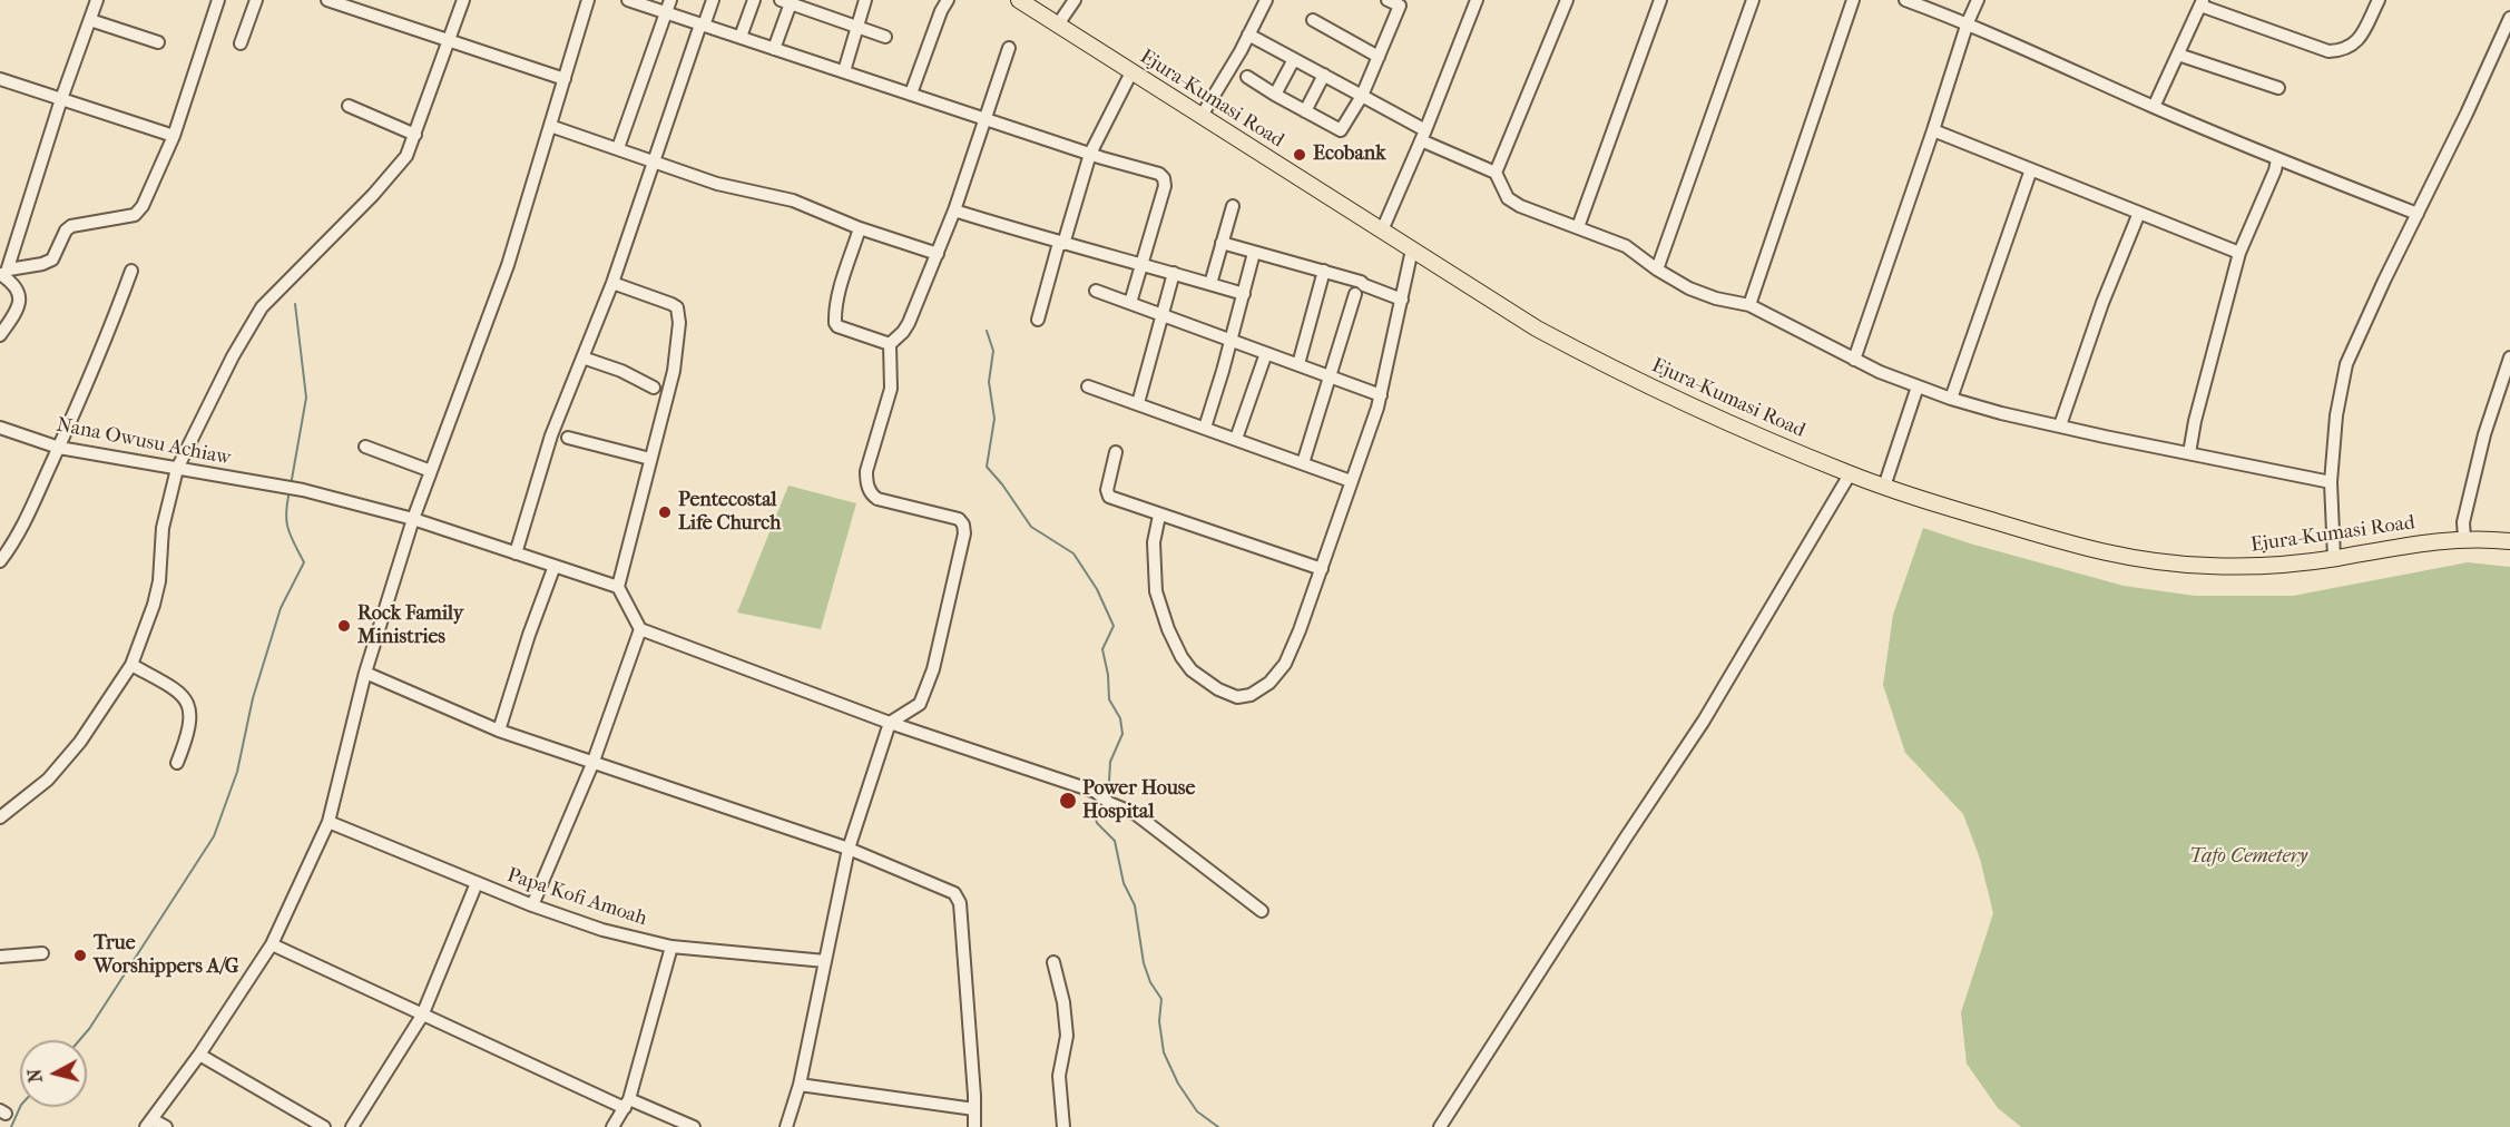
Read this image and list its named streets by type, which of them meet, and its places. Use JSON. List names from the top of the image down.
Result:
{
  "streets": {
    "main road": ["Ejura-Kumasi Road"],
    "street": ["Nana Owusu Achiaw", "Papa Kofi Amoah"]
  },
  "parks": ["Tafo Cemetery"],
  "places": [
    "Ecobank",
    "Pentecostal Life Church",
    "Rock Family Ministries",
    "Power House Hospital",
    "True Worshippers A/G"
  ],
  "north": "left"
}
